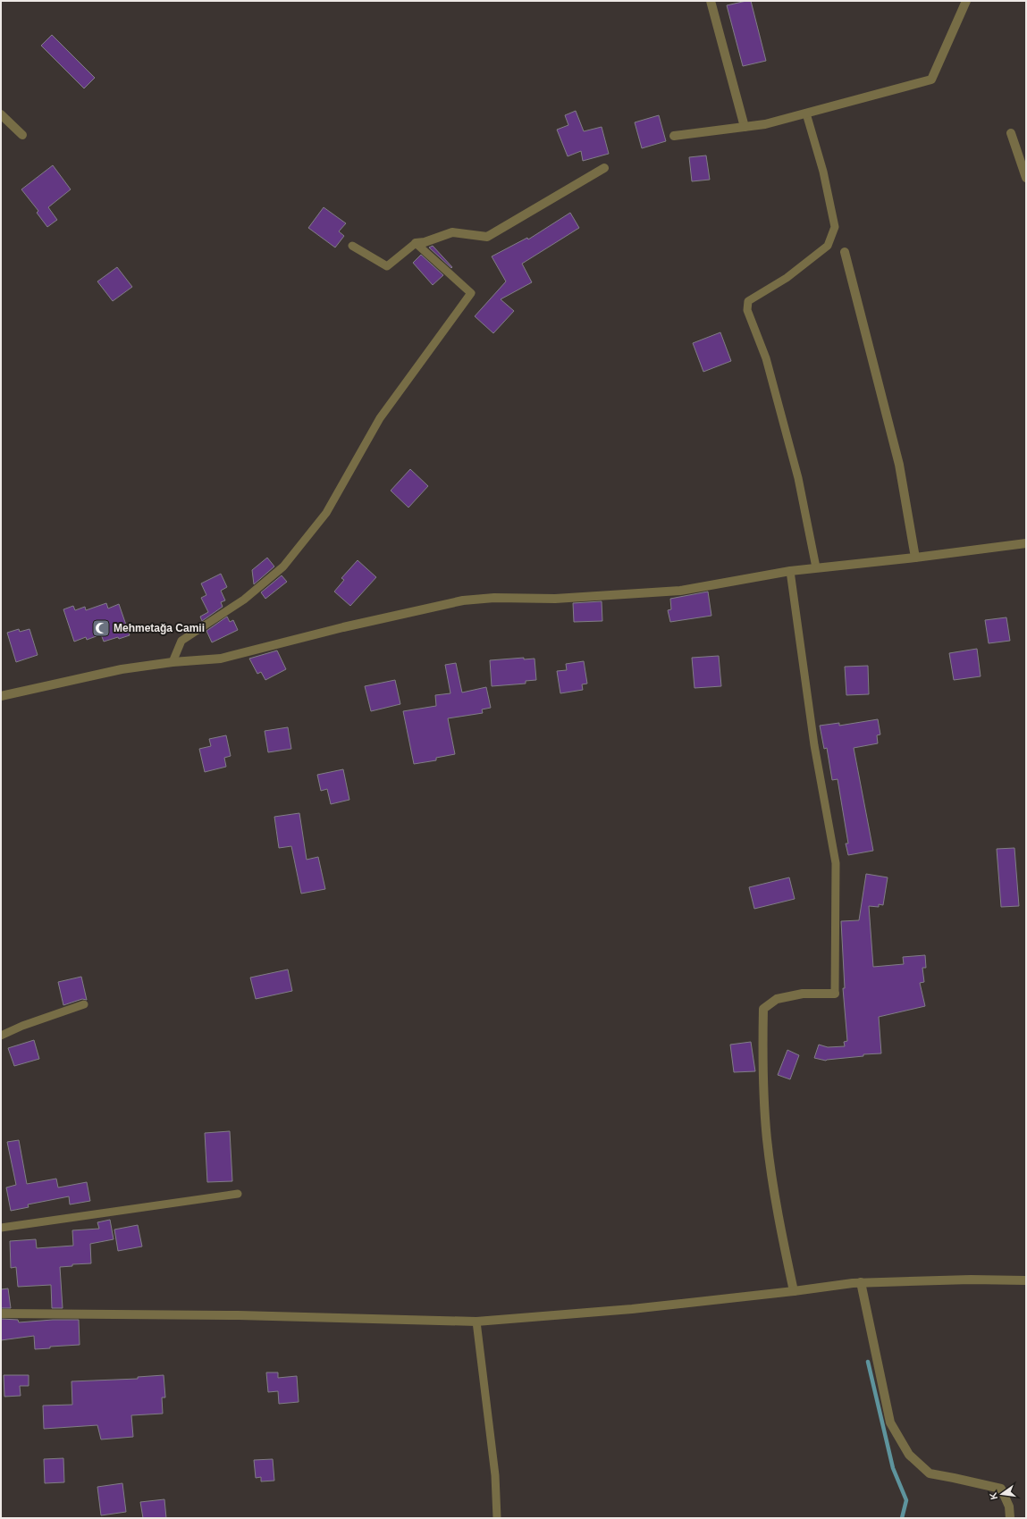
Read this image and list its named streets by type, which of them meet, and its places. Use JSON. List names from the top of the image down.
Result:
{
  "places": {
    "mosque": ["Mehmetağa Camii"]
  },
  "north": "left"
}
